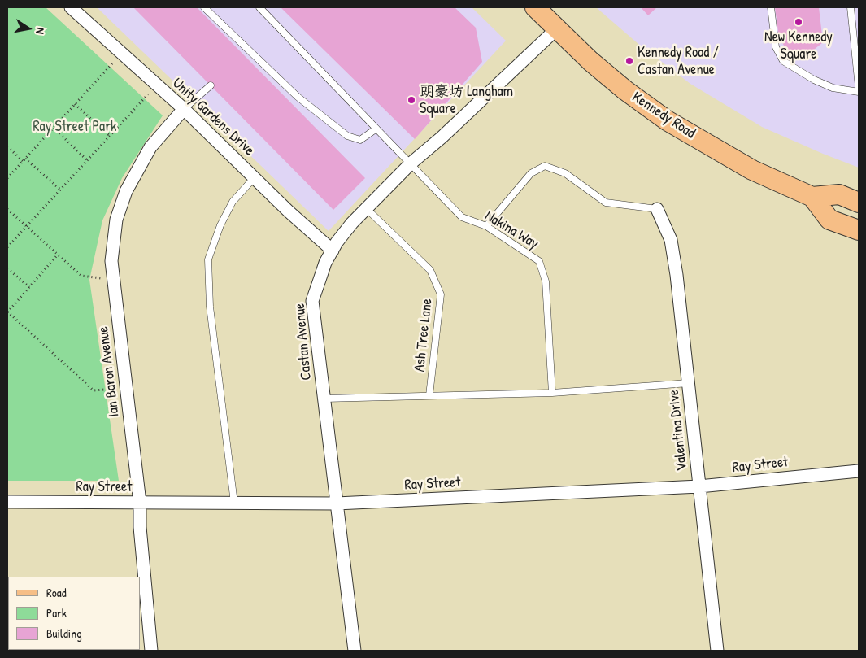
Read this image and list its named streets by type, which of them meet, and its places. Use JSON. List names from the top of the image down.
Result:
{
  "streets": {
    "main road": ["Kennedy Road"],
    "street": [
      "Unity Gardens Drive",
      "Castan Avenue",
      "Ian Baron Avenue",
      "Valentina Drive",
      "Ray Street"
    ],
    "lane": ["Nakina Way", "Ash Tree Lane"]
  },
  "crossings": [
    ["Kennedy Road", "Castan Avenue"],
    ["Unity Gardens Drive", "Castan Avenue"],
    ["Unity Gardens Drive", "Ian Baron Avenue"],
    ["Nakina Way", "Castan Avenue"],
    ["Ash Tree Lane", "Castan Avenue"],
    ["Castan Avenue", "Ray Street"],
    ["Ian Baron Avenue", "Ray Street"],
    ["Valentina Drive", "Ray Street"]
  ],
  "parks": ["Ray Street Park"],
  "places": ["New Kennedy Square", "Kennedy Road / Castan Avenue", "朗豪坊 Langham Square"],
  "legend": ["Road", "Park", "Building"],
  "north": "right"
}
